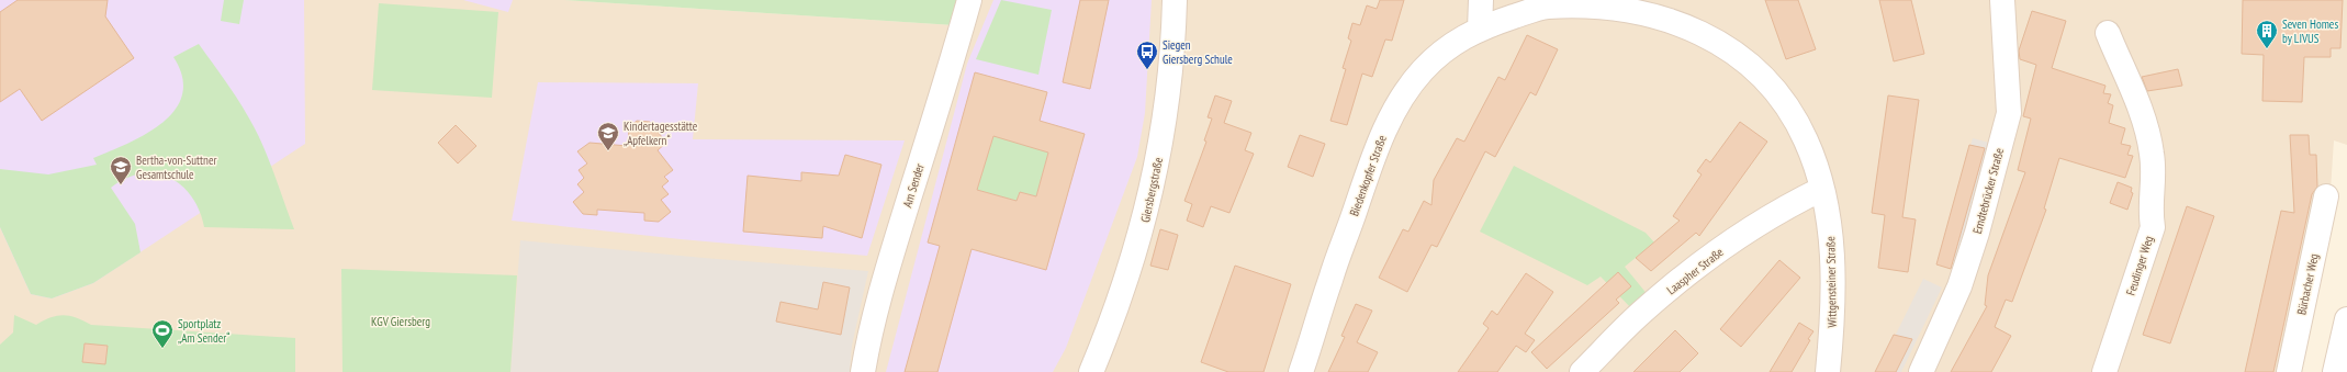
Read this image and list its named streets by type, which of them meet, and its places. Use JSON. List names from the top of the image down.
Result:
{
  "streets": {
    "street": [
      "Biedenkopfer Straße",
      "Am Sender",
      "Giersbergstraße",
      "Erndtebrücker Straße",
      "Feudinger Weg",
      "Laaspher Straße",
      "Wittgensteiner Straße",
      "Bürbacher Weg"
    ]
  },
  "crossings": [
    ["Biedenkopfer Straße", "Wittgensteiner Straße"],
    ["Laaspher Straße", "Wittgensteiner Straße"]
  ],
  "parks": ["KGV Giersberg"],
  "places": {
    "building": ["Seven Homes by LIVUS"],
    "bus stop": ["Siegen Giersberg Schule"],
    "school or university": ["Kindertagesstätte „Apfelkern“", "Bertha-von-Suttner Gesamtschule"],
    "sports": ["Sportplatz „Am Sender“"]
  }
}
